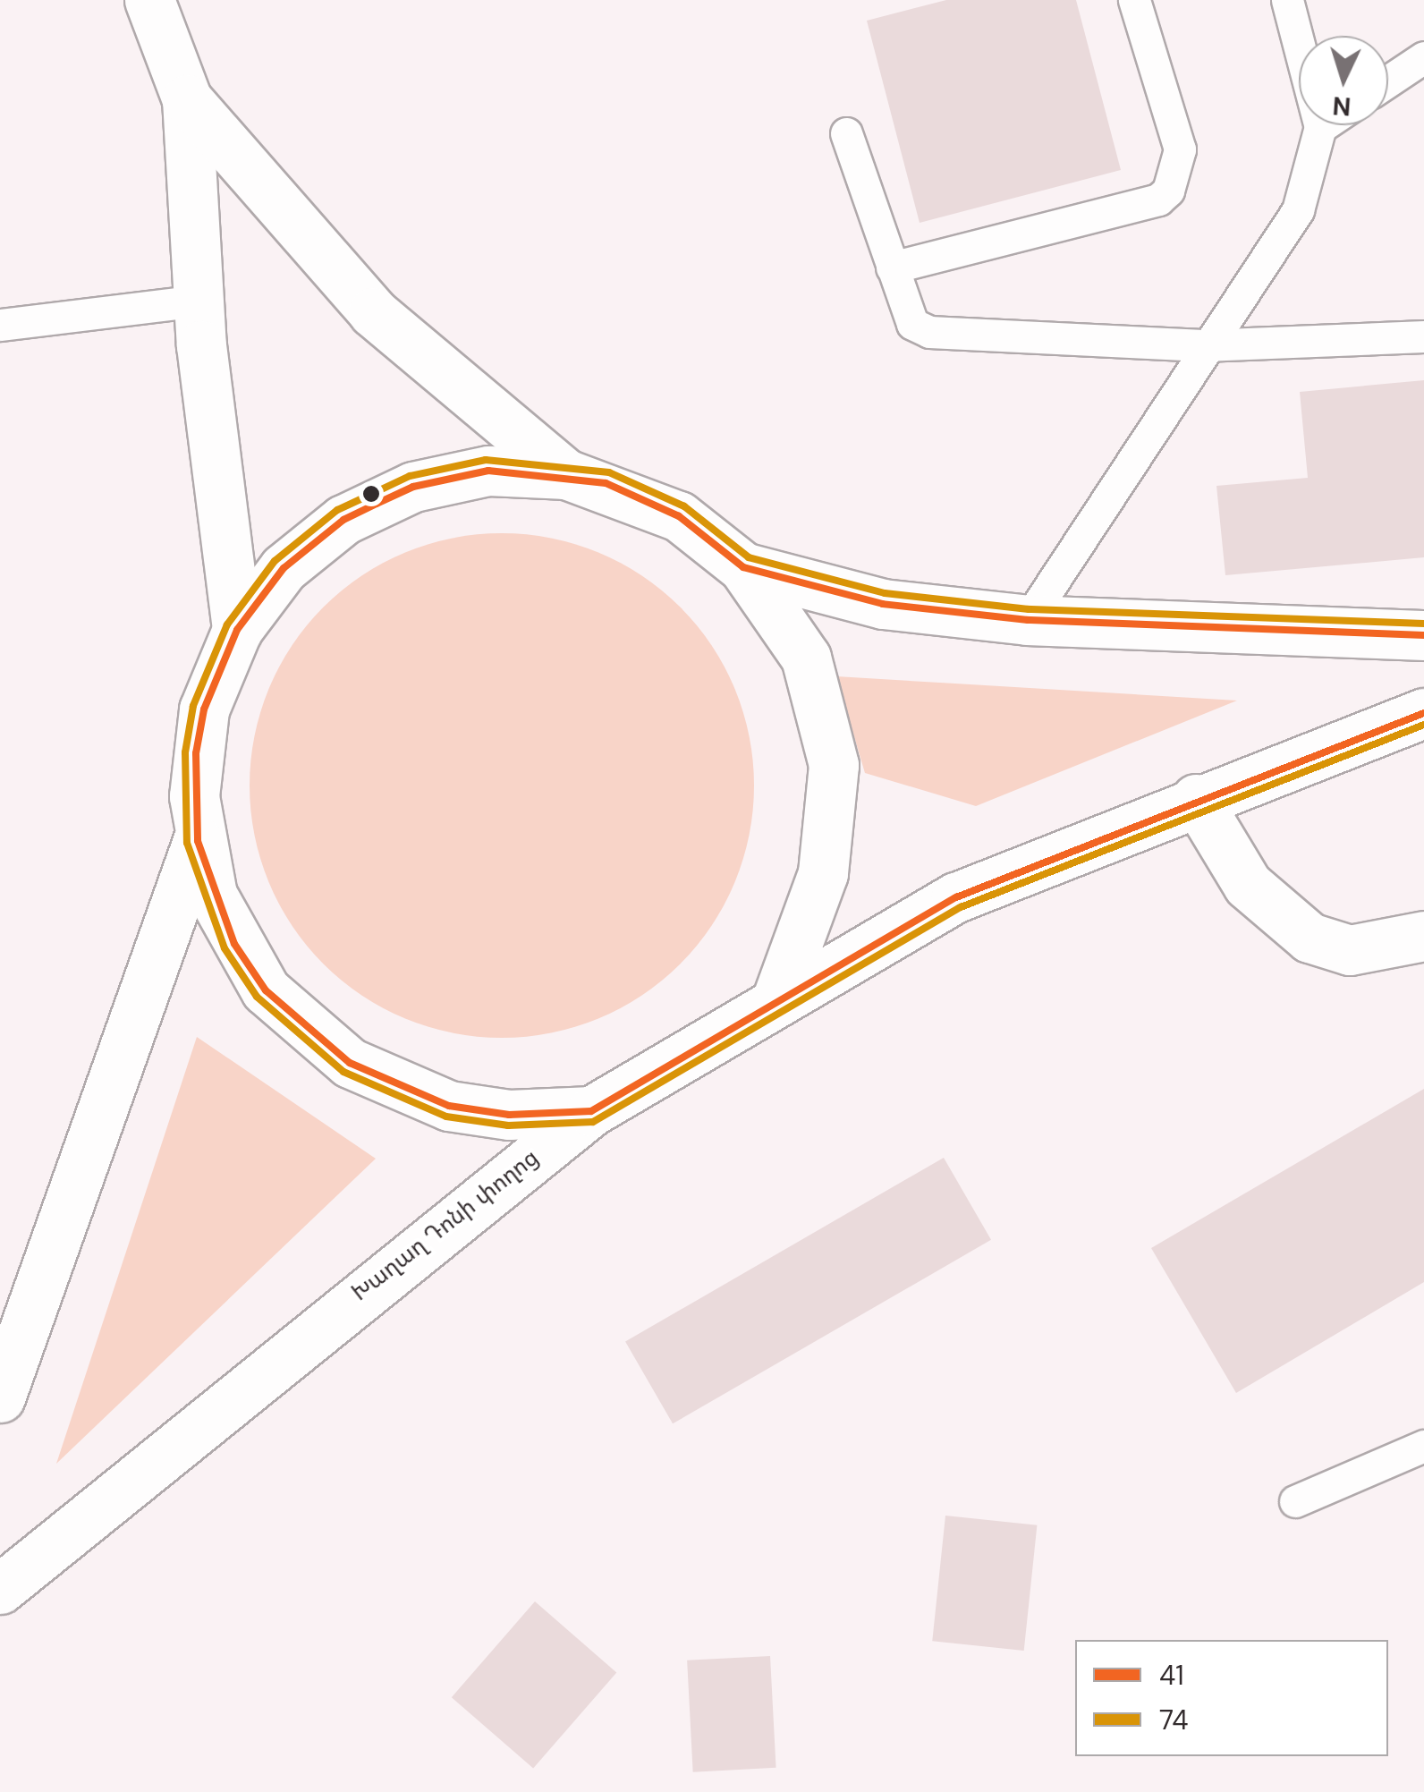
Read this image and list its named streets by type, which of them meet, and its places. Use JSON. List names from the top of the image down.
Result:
{
  "streets": {
    "street": ["Խաղաղ Դոնի փողոց"]
  },
  "lines": ["transit line 74", "transit line 41"],
  "legend": ["41", "74"],
  "north": "bottom"
}
